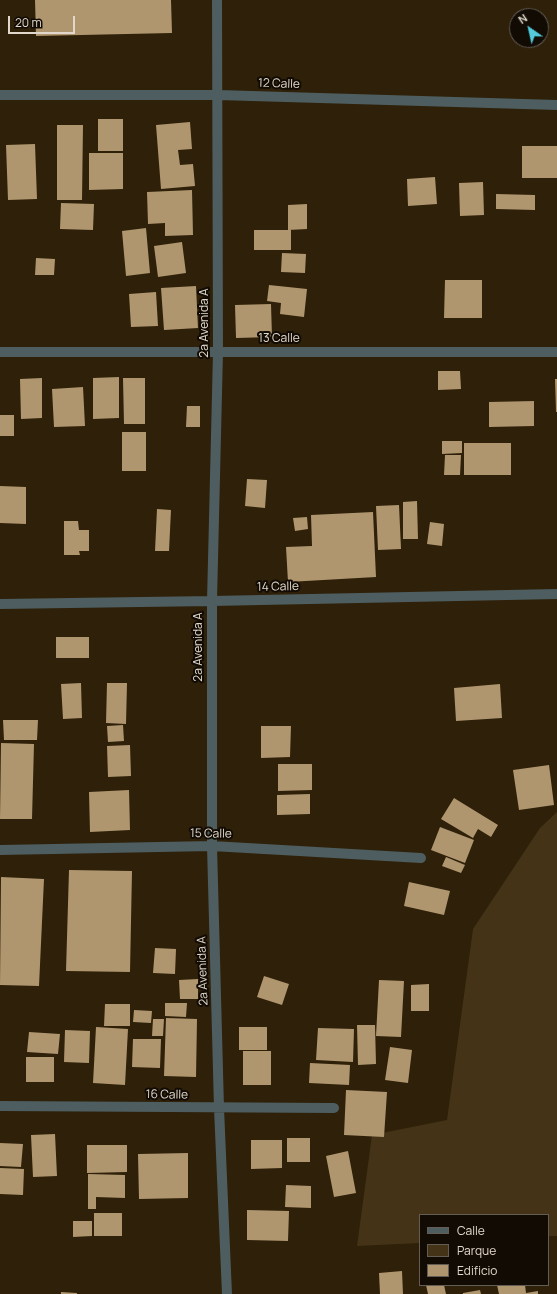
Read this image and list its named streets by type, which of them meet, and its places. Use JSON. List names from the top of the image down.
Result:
{
  "streets": {
    "street": [
      "12 Calle",
      "2a Avenida A",
      "13 Calle",
      "14 Calle",
      "15 Calle",
      "16 Calle"
    ]
  },
  "crossings": [
    ["12 Calle", "2a Avenida A"],
    ["2a Avenida A", "13 Calle"],
    ["2a Avenida A", "14 Calle"],
    ["2a Avenida A", "15 Calle"],
    ["2a Avenida A", "16 Calle"]
  ],
  "legend": ["Calle", "Parque", "Edificio"],
  "scale_bar": "20 m",
  "north": "top left"
}
